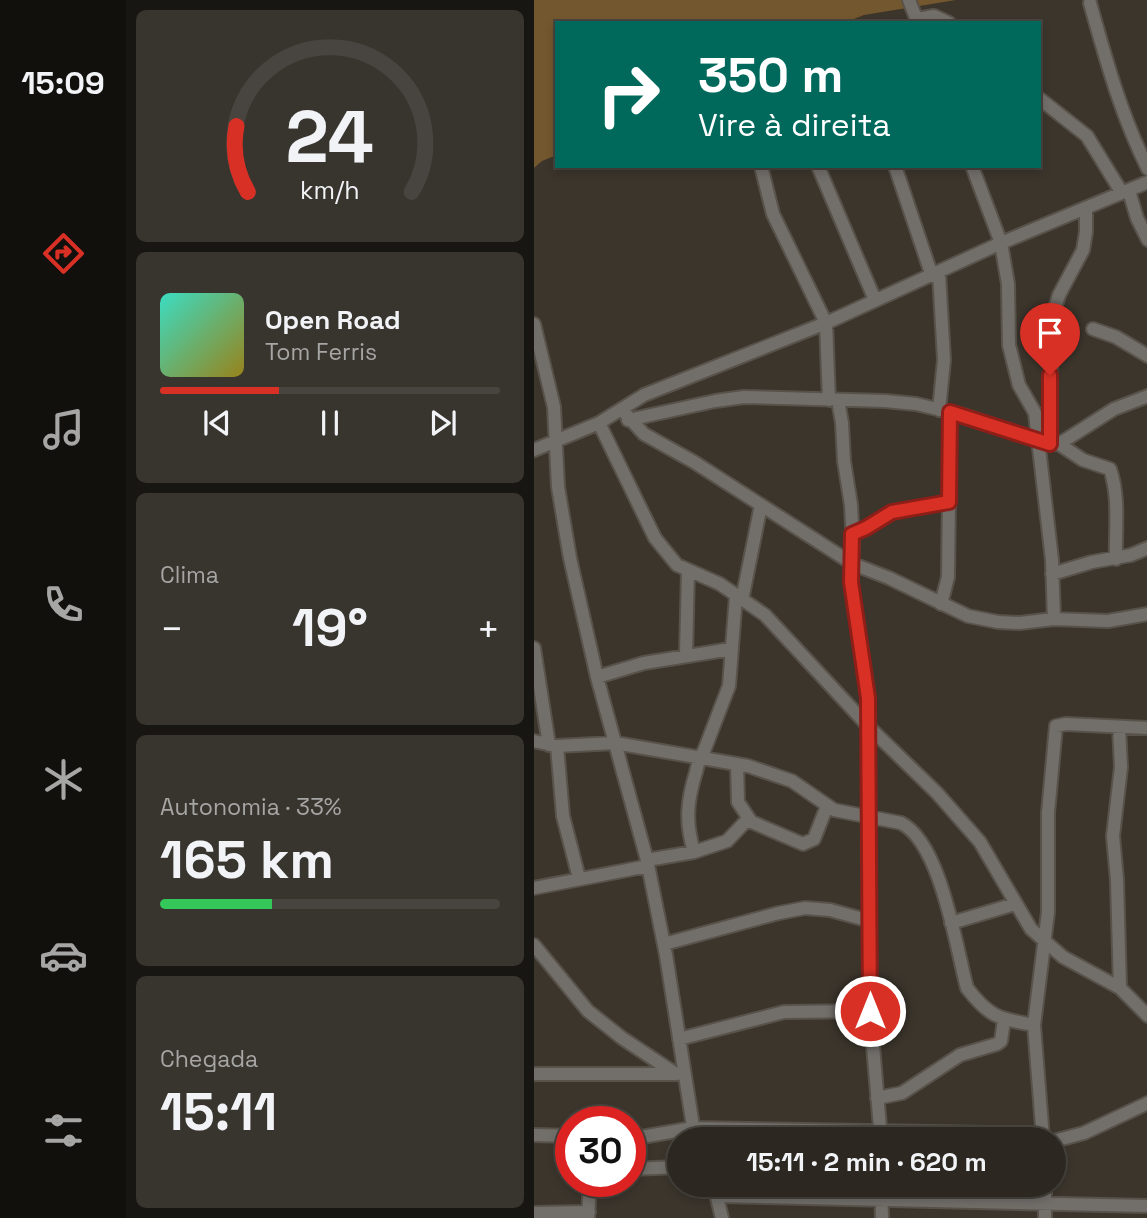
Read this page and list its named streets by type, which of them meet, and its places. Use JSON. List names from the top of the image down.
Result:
{
  "page": {
    "tabs": "15:09",
    "turn": ["350 m", "Vire à direita"],
    "song": ["Open Road", "Tom Ferris"],
    "tile": [
      "Clima",
      ["Autonomia · 33%", "165 km"],
      ["Chegada", "15:11"]
    ],
    "heat": ["−", "19°", "+"],
    "limit": "30",
    "trip": "15:11 · 2 min · 620 m",
    "gauge": ["24", "km/h"]
  }
}
